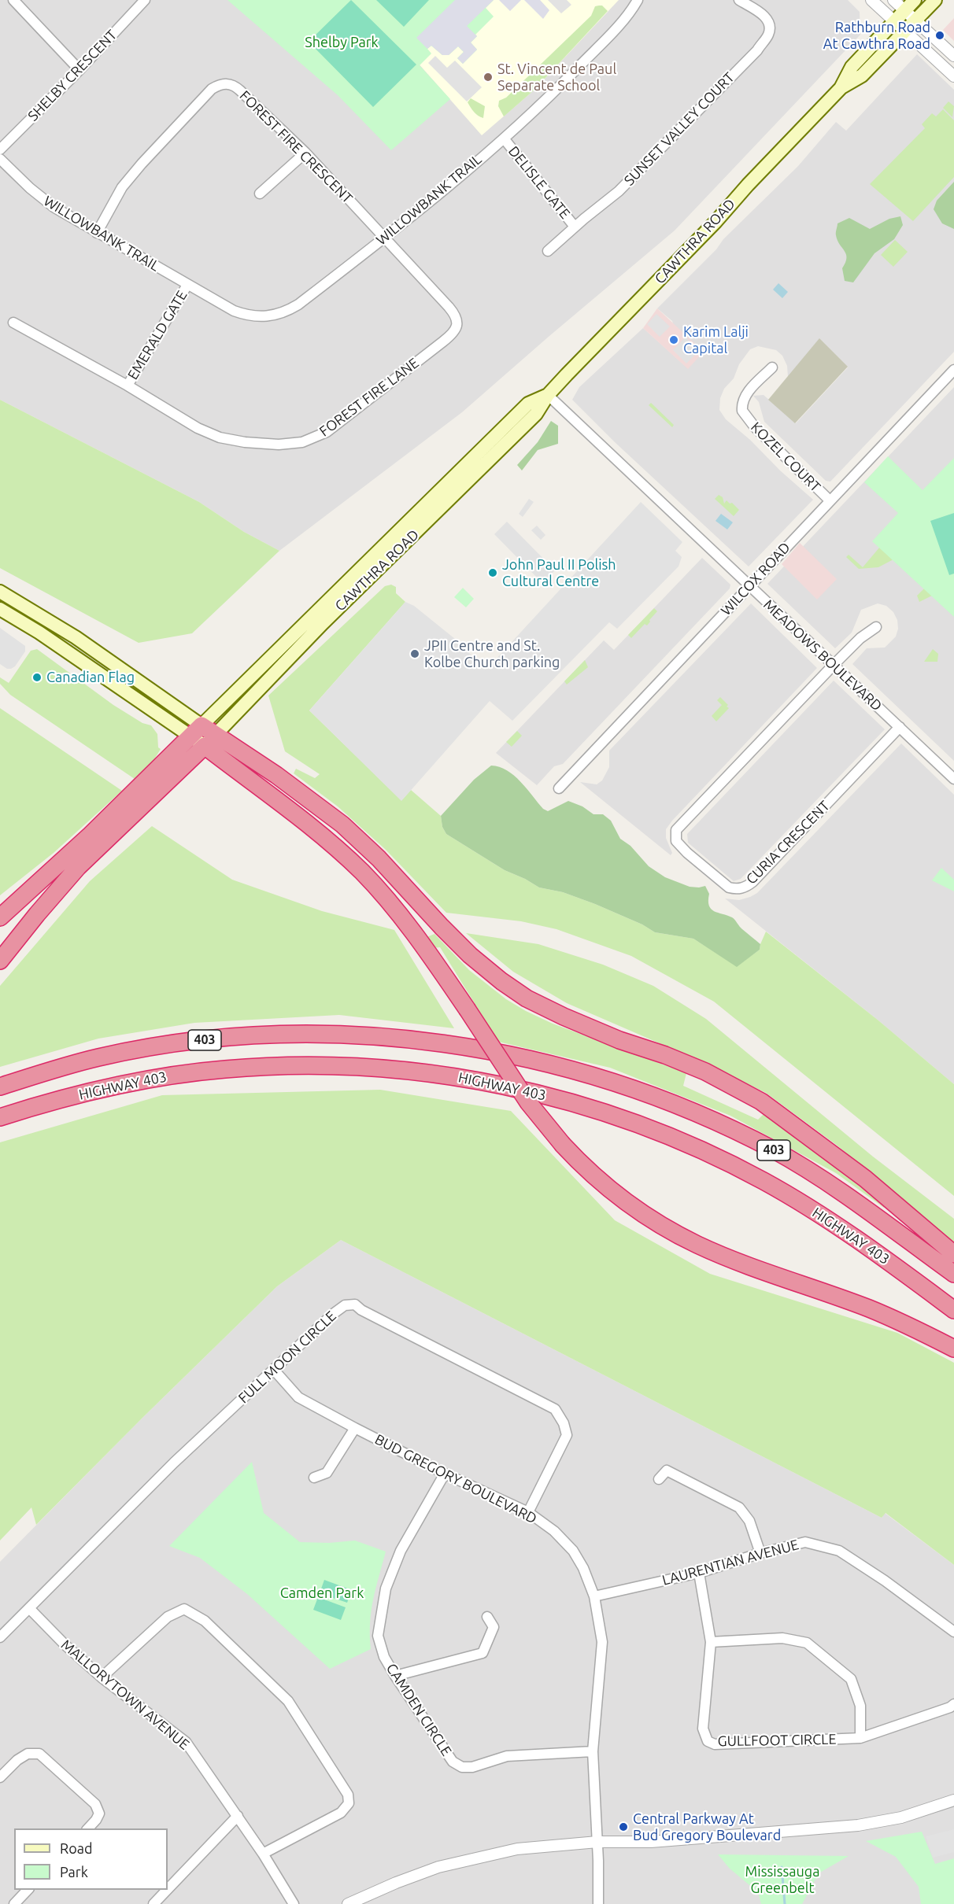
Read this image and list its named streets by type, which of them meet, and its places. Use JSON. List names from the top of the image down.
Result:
{
  "streets": {
    "highway": ["403", "HIGHWAY 403"],
    "main road": ["CAWTHRA ROAD"],
    "street": [
      "SHELBY CRESCENT",
      "SUNSET VALLEY COURT",
      "FOREST FIRE CRESCENT",
      "DELISLE GATE",
      "WILLOWBANK TRAIL",
      "EMERALD GATE",
      "FOREST FIRE LANE",
      "KOZEL COURT",
      "WILCOX ROAD",
      "MEADOWS BOULEVARD",
      "CURIA CRESCENT",
      "FULL MOON CIRCLE",
      "BUD GREGORY BOULEVARD",
      "LAURENTIAN AVENUE",
      "MALLORYTOWN AVENUE",
      "CAMDEN CIRCLE",
      "GULLFOOT CIRCLE"
    ]
  },
  "crossings": [
    ["SUNSET VALLEY COURT", "DELISLE GATE"],
    ["FOREST FIRE CRESCENT", "WILLOWBANK TRAIL"],
    ["FOREST FIRE CRESCENT", "FOREST FIRE LANE"],
    ["DELISLE GATE", "WILLOWBANK TRAIL"],
    ["WILLOWBANK TRAIL", "EMERALD GATE"],
    ["WILLOWBANK TRAIL", "FOREST FIRE LANE"],
    ["CAWTHRA ROAD", "MEADOWS BOULEVARD"],
    ["EMERALD GATE", "FOREST FIRE LANE"],
    ["KOZEL COURT", "WILCOX ROAD"],
    ["WILCOX ROAD", "MEADOWS BOULEVARD"],
    ["MEADOWS BOULEVARD", "CURIA CRESCENT"],
    ["FULL MOON CIRCLE", "BUD GREGORY BOULEVARD"],
    ["FULL MOON CIRCLE", "MALLORYTOWN AVENUE"],
    ["BUD GREGORY BOULEVARD", "LAURENTIAN AVENUE"],
    ["BUD GREGORY BOULEVARD", "CAMDEN CIRCLE"],
    ["LAURENTIAN AVENUE", "GULLFOOT CIRCLE"]
  ],
  "parks": ["Shelby Park", "Camden Park", "Mississauga Greenbelt"],
  "places": [
    "Rathburn Road At Cawthra Road",
    "St. Vincent de Paul Separate School",
    "Karim Lalji Capital",
    "John Paul II Polish Cultural Centre",
    "JPII Centre and St. Kolbe Church parking",
    "Canadian Flag",
    "Central Parkway At Bud Gregory Boulevard"
  ],
  "legend": ["Road", "Park"]
}
